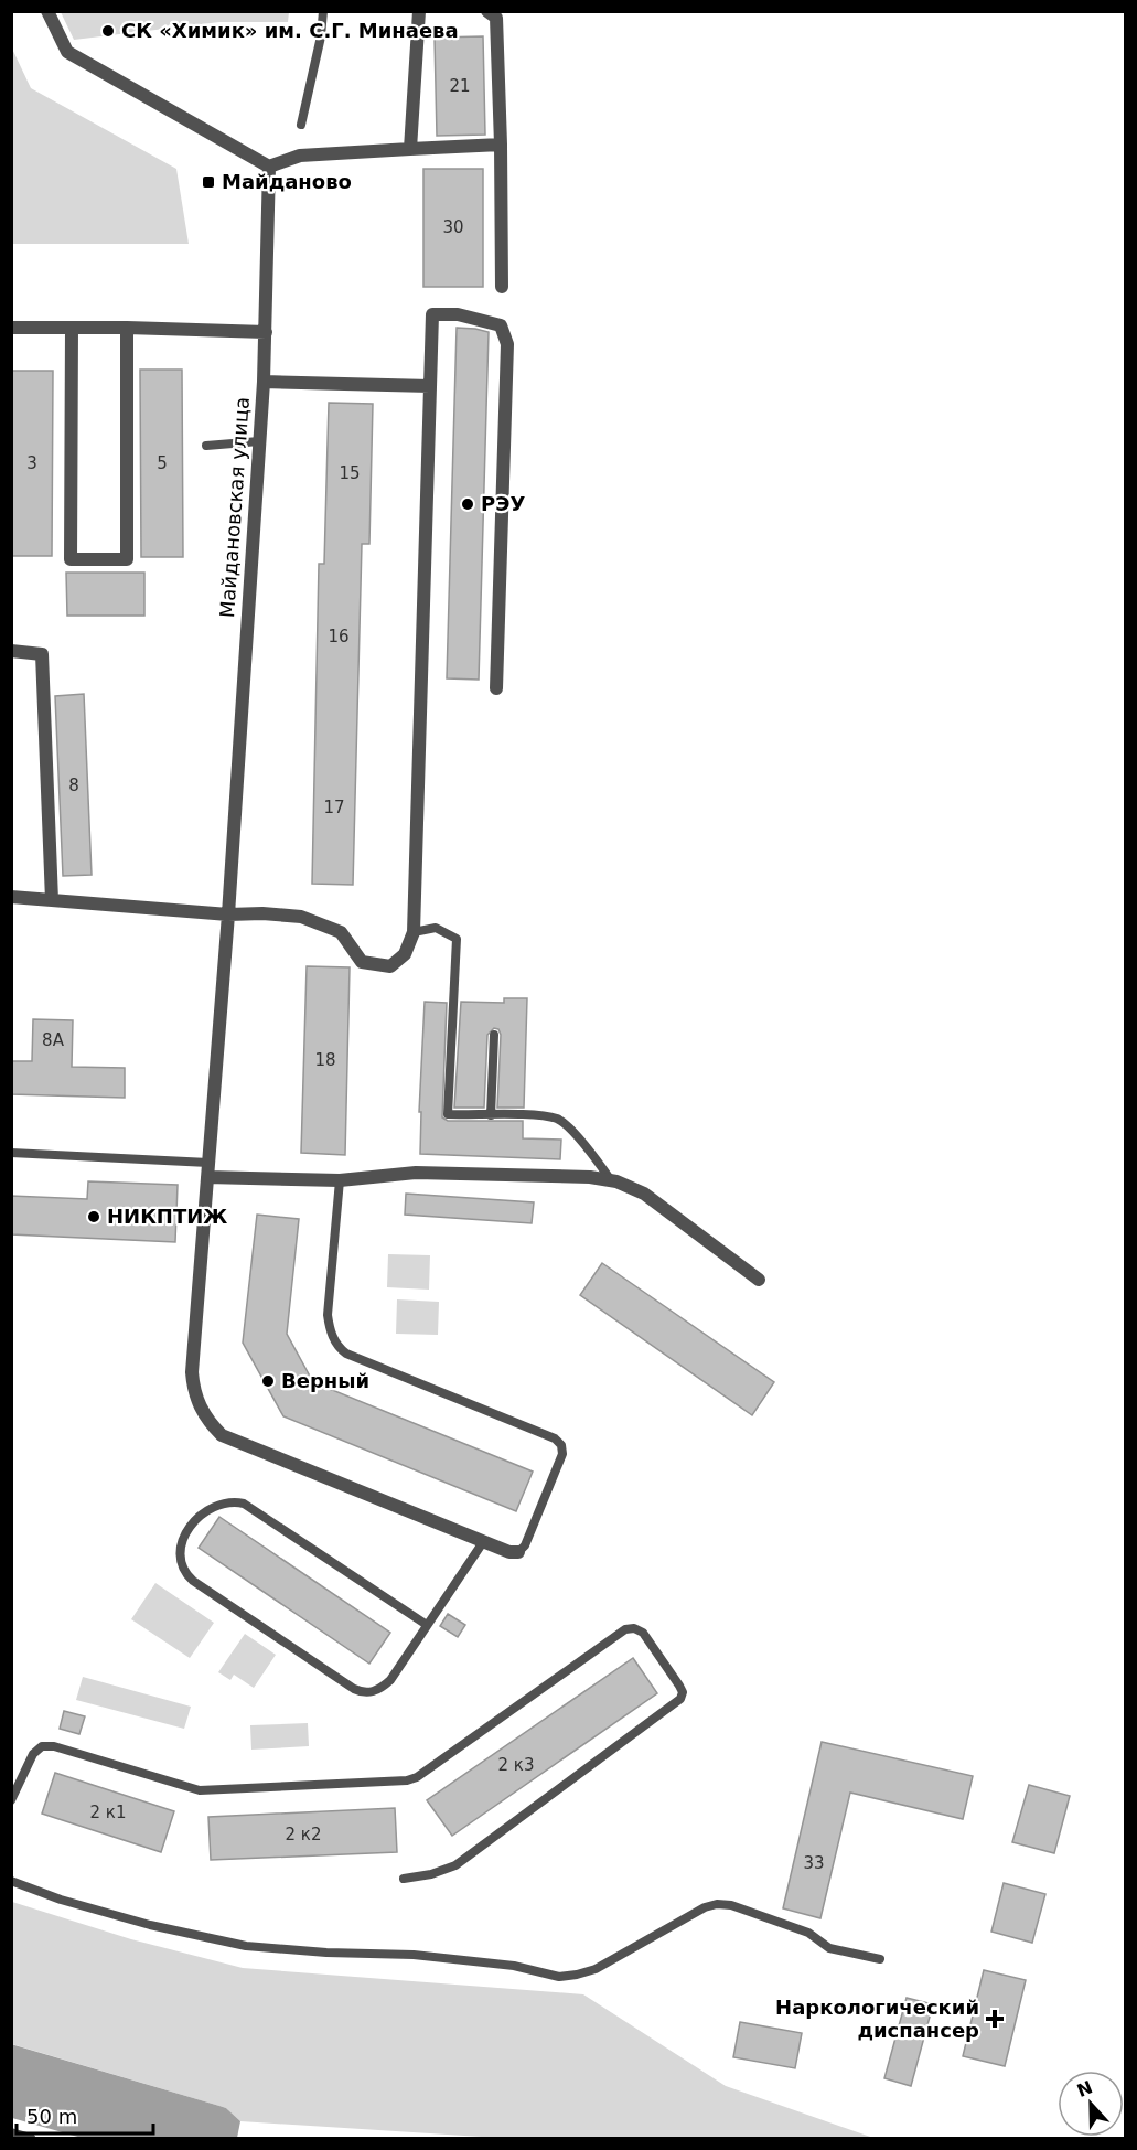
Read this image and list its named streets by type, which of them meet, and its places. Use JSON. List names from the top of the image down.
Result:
{
  "streets": {
    "street": ["Майдановская улица"]
  },
  "places": {
    "other": [
      "СК «Химик» им. С.Г. Минаева",
      "РЭУ",
      "НИКПТИЖ",
      "Верный"
    ],
    "transit": ["Майданово"],
    "health": ["Наркологический диспансер"]
  },
  "house_numbers": [
    "21",
    "30",
    "3",
    "5",
    "15",
    "16",
    "8",
    "17",
    "8А",
    "18",
    "2 к3",
    "2 к1",
    "2 к2",
    "33"
  ],
  "scale_bar": "50 m",
  "north": "top"
}
